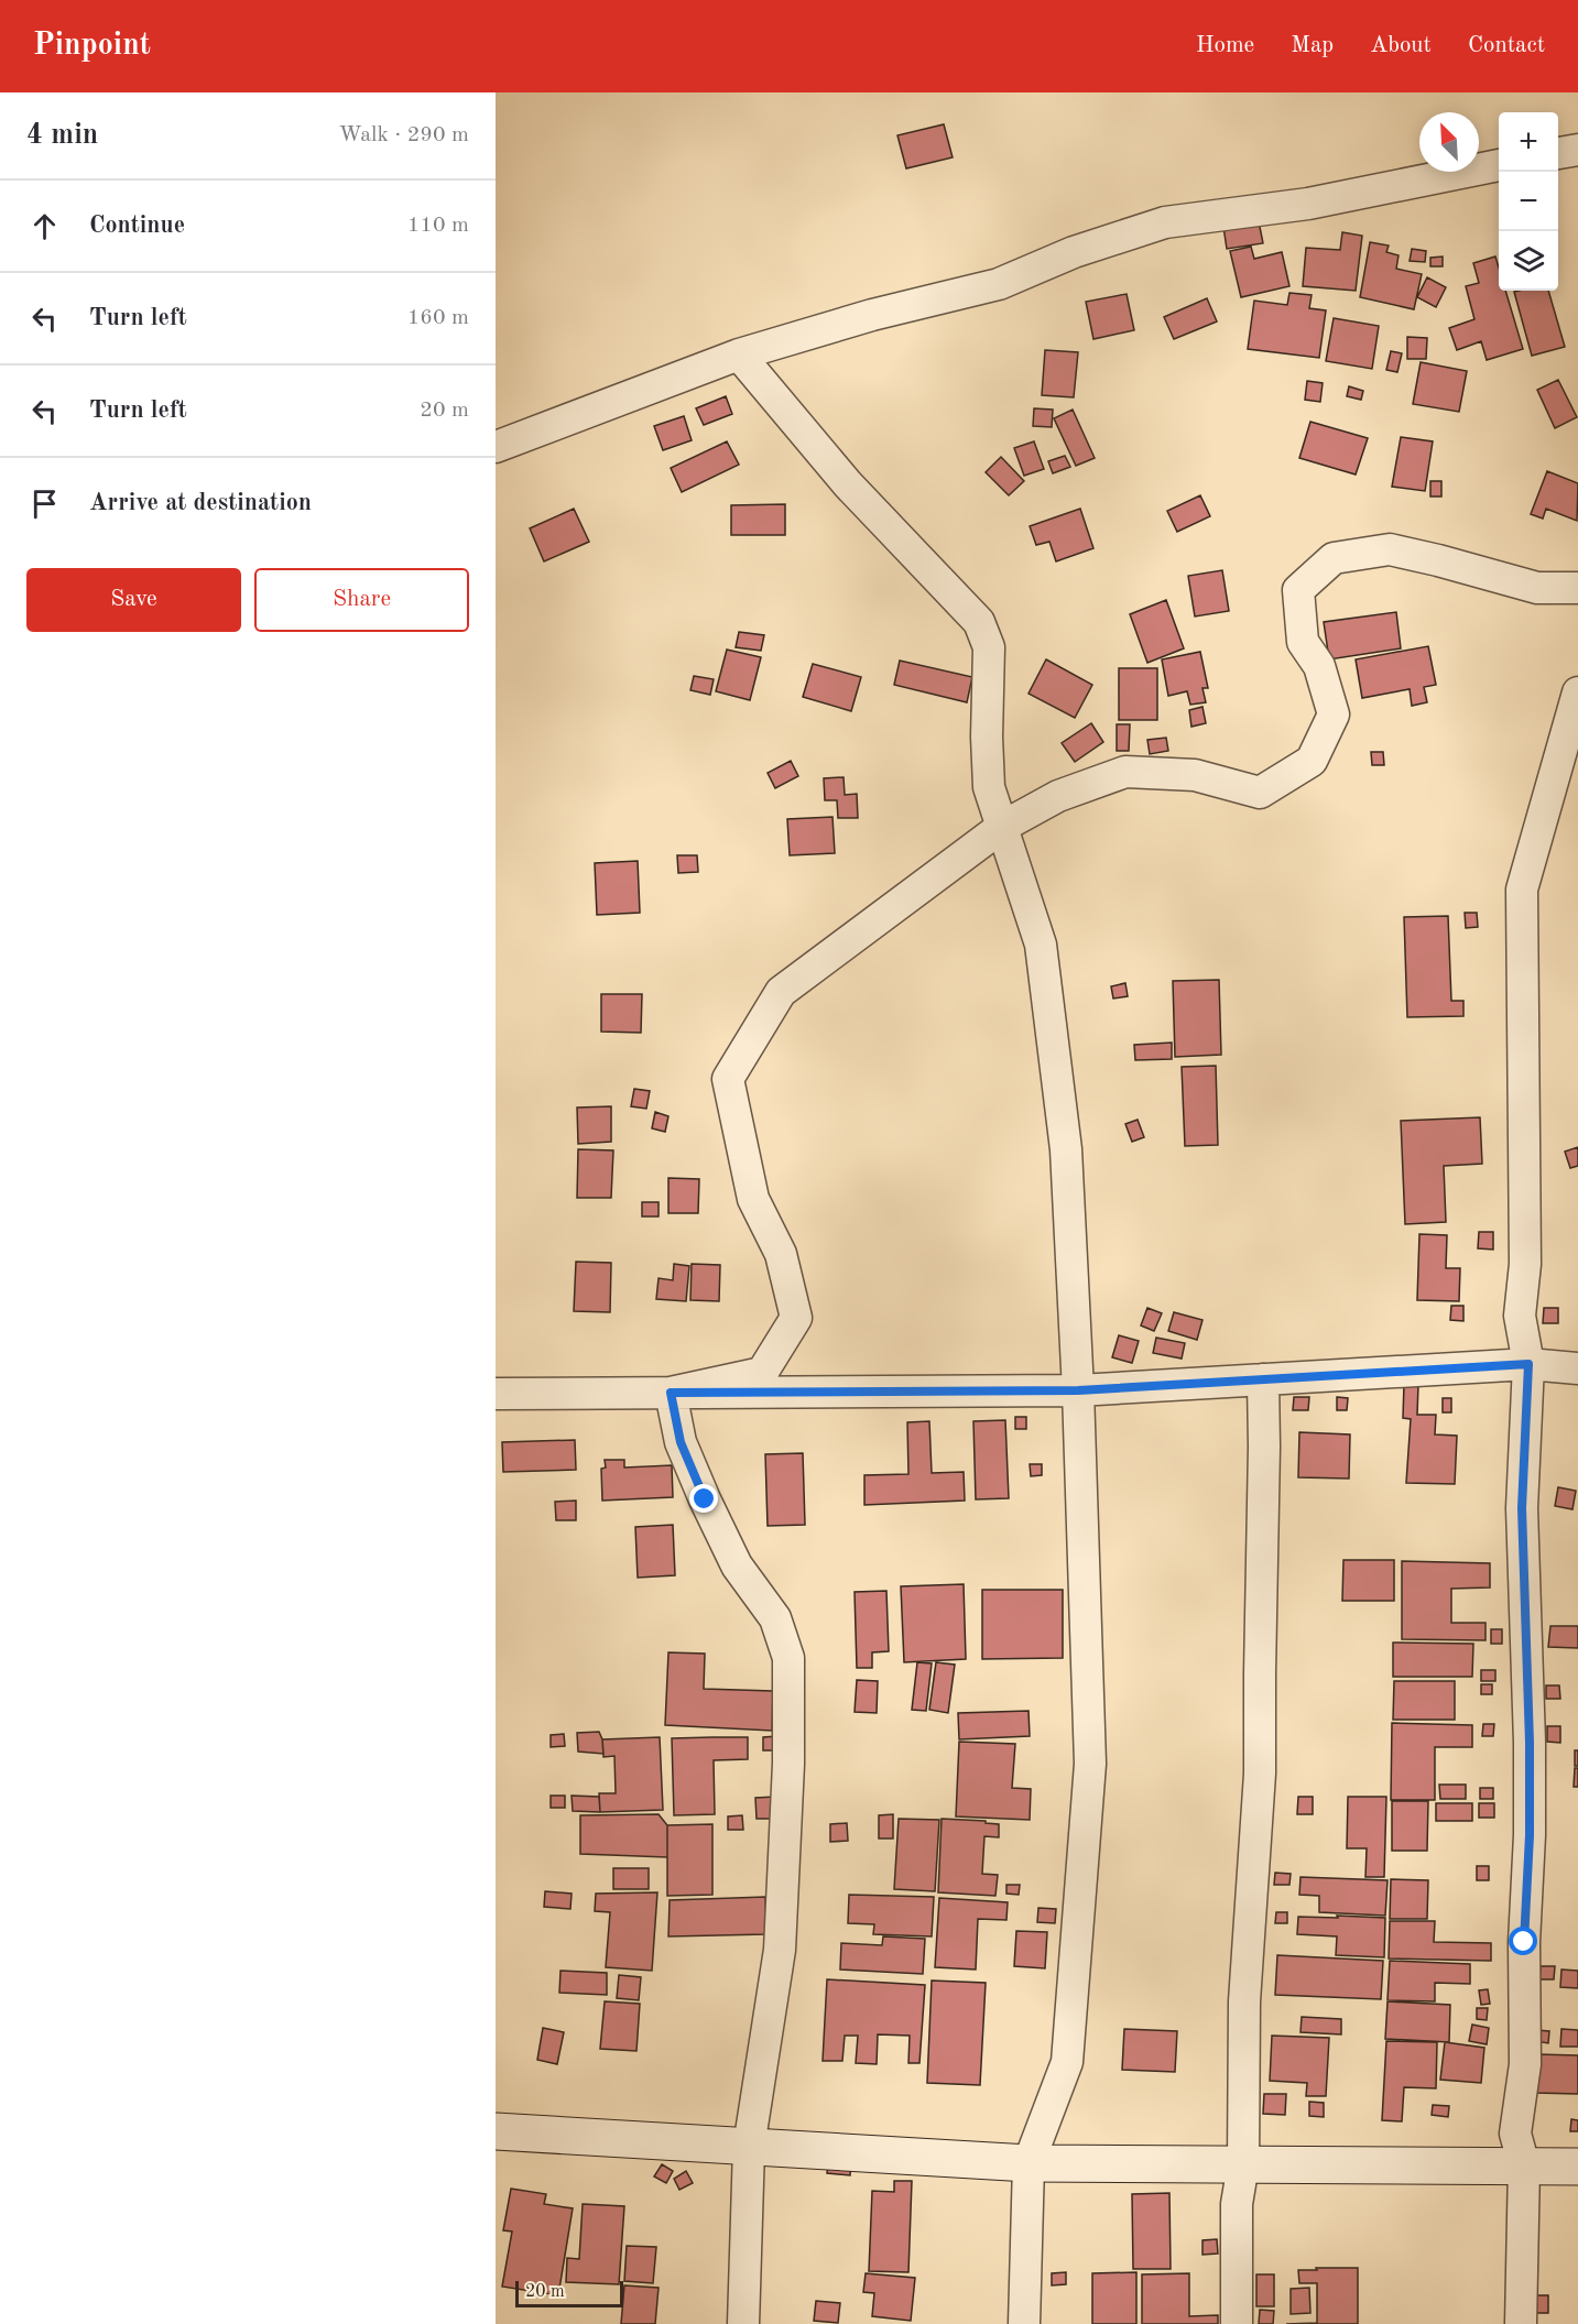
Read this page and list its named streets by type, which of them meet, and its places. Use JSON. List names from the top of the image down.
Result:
{
  "scale_bar": "20 m",
  "north": "top left",
  "page": {
    "header": "Pinpoint",
    "nav": [
      "Home",
      "Map",
      "About",
      "Contact"
    ],
    "heading": ["4 min", "Walk · 290 m"],
    "map_buttons": ["+", "−"],
    "list": [
      ["Continue", "110 m"],
      ["Turn left", "160 m"],
      ["Turn left", "20 m"],
      "Arrive at destination"
    ],
    "buttons": ["Save", "Share"],
    "scale": "20 m"
  }
}
